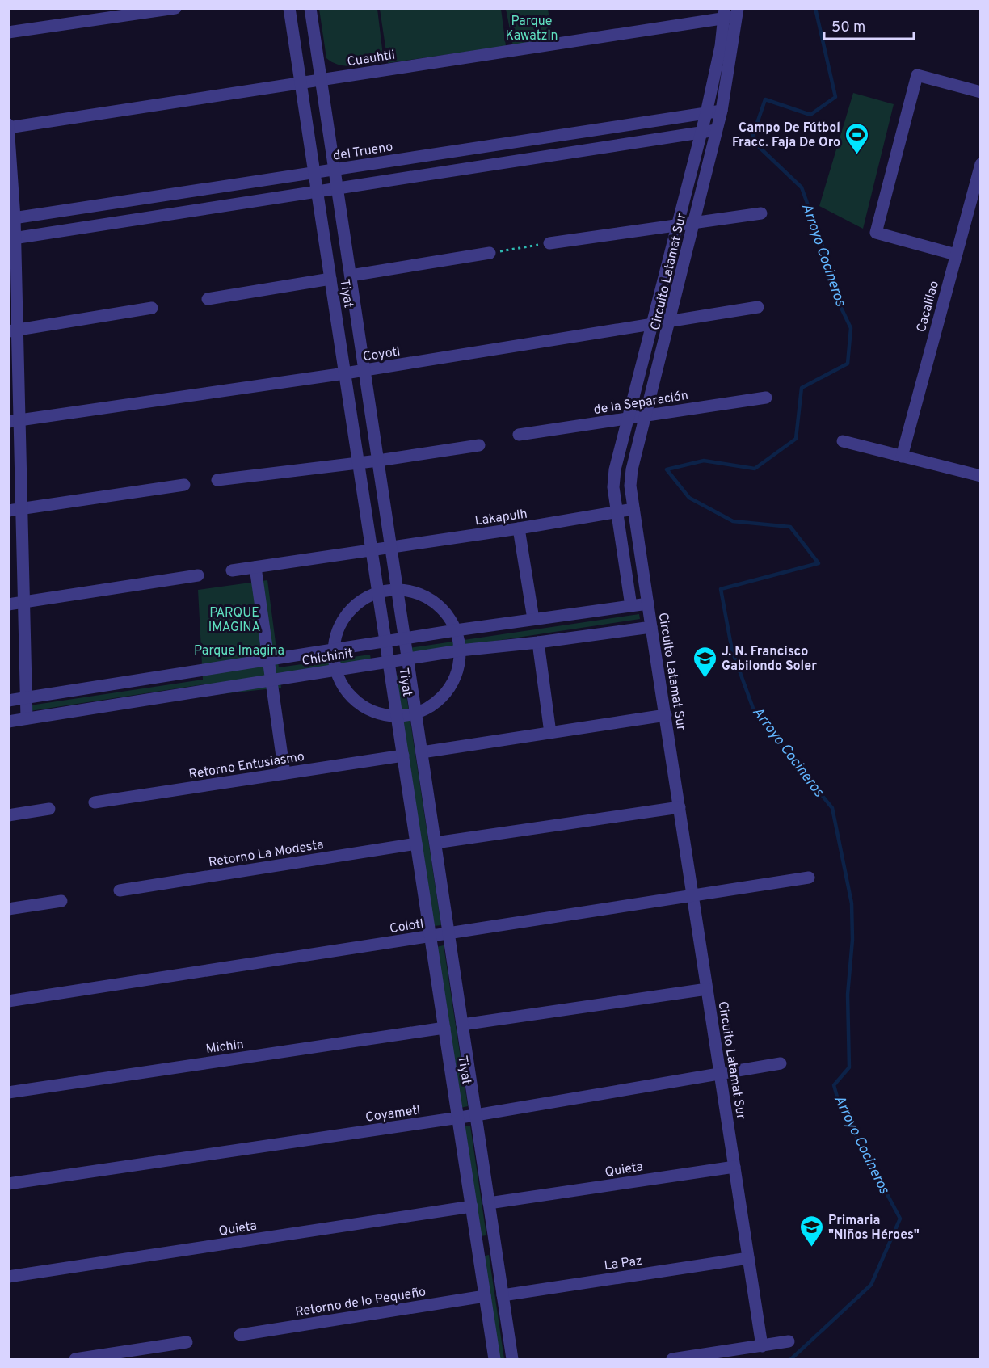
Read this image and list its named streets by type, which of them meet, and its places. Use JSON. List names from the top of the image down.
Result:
{
  "streets": {
    "street": [
      "Cuauhtli",
      "del Trueno",
      "Circuito Latamat Sur",
      "Tiyat",
      "Cacalilao",
      "Coyotl",
      "de la Separación",
      "Lakapulh",
      "Chichinit",
      "Retorno Entusiasmo",
      "Retorno La Modesta",
      "Colotl",
      "Michin",
      "Coyametl",
      "Quieta",
      "La Paz",
      "Retorno de lo Pequeño"
    ]
  },
  "crossings": [
    ["Cuauhtli", "Circuito Latamat Sur"],
    ["Cuauhtli", "Tiyat"],
    ["del Trueno", "Circuito Latamat Sur"],
    ["del Trueno", "Tiyat"],
    ["Circuito Latamat Sur", "Coyotl"],
    ["Circuito Latamat Sur", "de la Separación"],
    ["Circuito Latamat Sur", "Lakapulh"],
    ["Circuito Latamat Sur", "Chichinit"],
    ["Circuito Latamat Sur", "Colotl"],
    ["Circuito Latamat Sur", "Coyametl"],
    ["Circuito Latamat Sur", "Quieta"],
    ["Circuito Latamat Sur", "La Paz"],
    ["Tiyat", "Coyotl"],
    ["Tiyat", "Lakapulh"],
    ["Tiyat", "Chichinit"],
    ["Tiyat", "Retorno Entusiasmo"],
    ["Tiyat", "Retorno La Modesta"],
    ["Tiyat", "Colotl"],
    ["Tiyat", "Michin"],
    ["Tiyat", "Coyametl"],
    ["Tiyat", "Quieta"],
    ["Tiyat", "La Paz"],
    ["Tiyat", "Retorno de lo Pequeño"]
  ],
  "water": ["Arroyo Cocineros"],
  "parks": ["Parque Kawatzin", "PARQUE IMAGINA", "Parque Imagina"],
  "places": {
    "sports": ["Campo De Fútbol Fracc. Faja De Oro"],
    "school or university": ["J. N. Francisco Gabilondo Soler", "Primaria \"Niños Héroes\""]
  },
  "scale_bar": "50 m"
}
